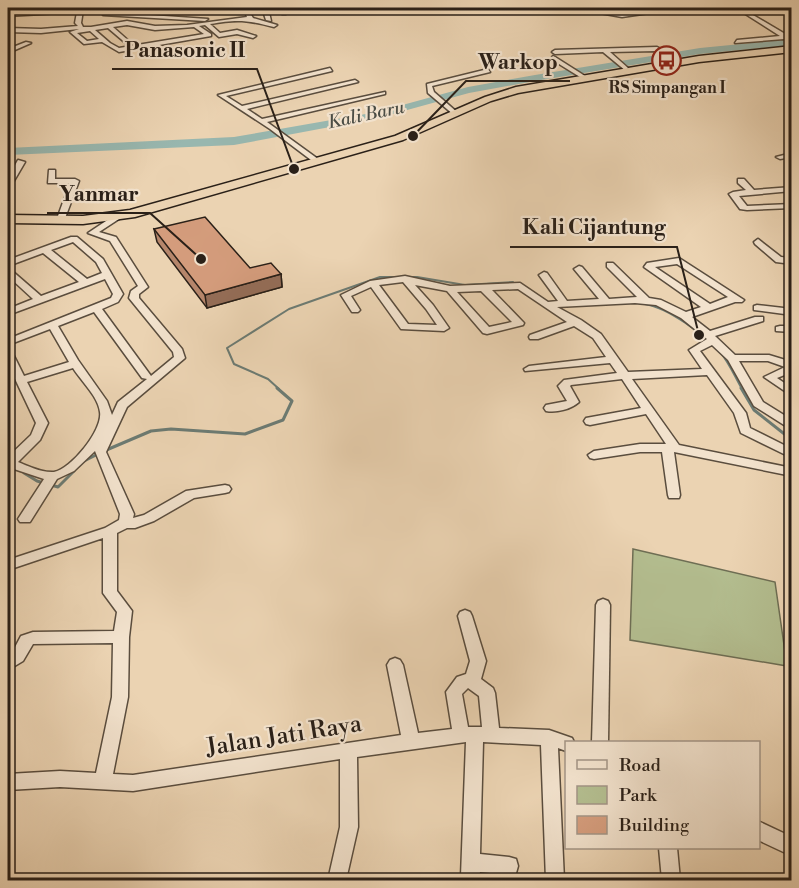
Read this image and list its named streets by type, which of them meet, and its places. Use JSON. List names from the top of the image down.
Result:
{
  "streets": {
    "street": ["Jalan Jati Raya"]
  },
  "water": ["Kali Baru"],
  "places": {
    "bus stop": ["RS Simpangan I"],
    "other": [
      "Warkop",
      "Panasonic II",
      "Yanmar",
      "Kali Cijantung"
    ]
  },
  "legend": ["Road", "Park", "Building"]
}
